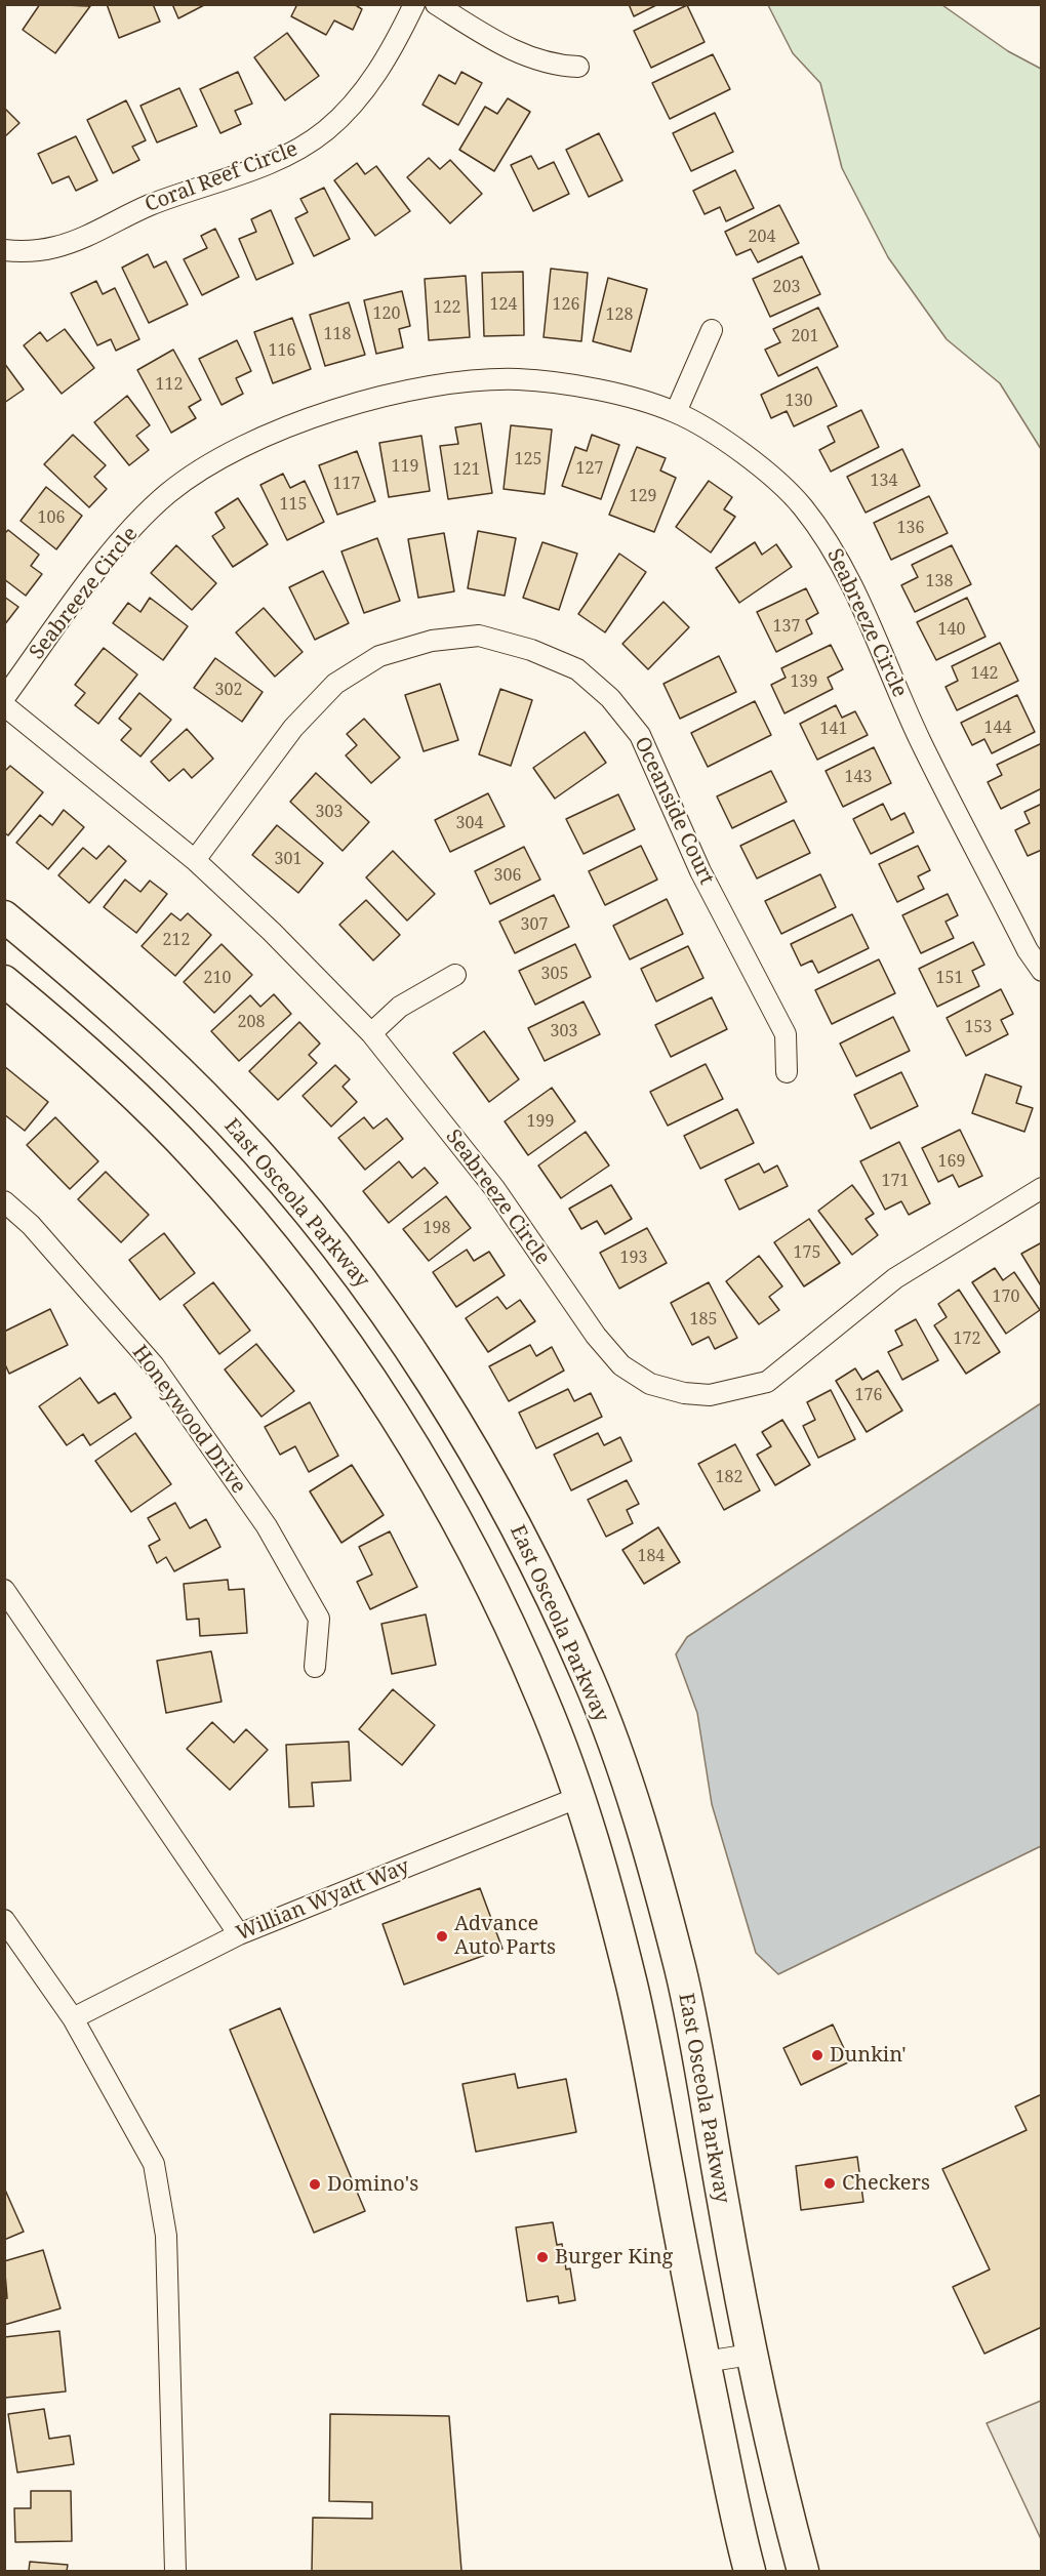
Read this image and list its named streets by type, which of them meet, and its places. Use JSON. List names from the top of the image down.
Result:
{
  "streets": {
    "main road": ["East Osceola Parkway"],
    "street": [
      "Coral Reef Circle",
      "Seabreeze Circle",
      "Oceanside Court",
      "Honeywood Drive",
      "Willian Wyatt Way"
    ]
  },
  "crossings": [
    ["Seabreeze Circle", "Oceanside Court"]
  ],
  "places": [
    "Advance Auto Parts",
    "Dunkin'",
    "Checkers",
    "Domino's",
    "Burger King"
  ],
  "house_numbers": [
    "204",
    "203",
    "124",
    "126",
    "122",
    "120",
    "128",
    "118",
    "201",
    "116",
    "112",
    "130",
    "125",
    "119",
    "127",
    "121",
    "134",
    "117",
    "129",
    "115",
    "106",
    "136",
    "138",
    "137",
    "140",
    "142",
    "139",
    "302",
    "144",
    "141",
    "143",
    "303",
    "304",
    "301",
    "306",
    "307",
    "212",
    "305",
    "210",
    "151",
    "208",
    "153",
    "303",
    "199",
    "169",
    "171",
    "198",
    "175",
    "193",
    "170",
    "185",
    "172",
    "176",
    "182",
    "184"
  ]
}
